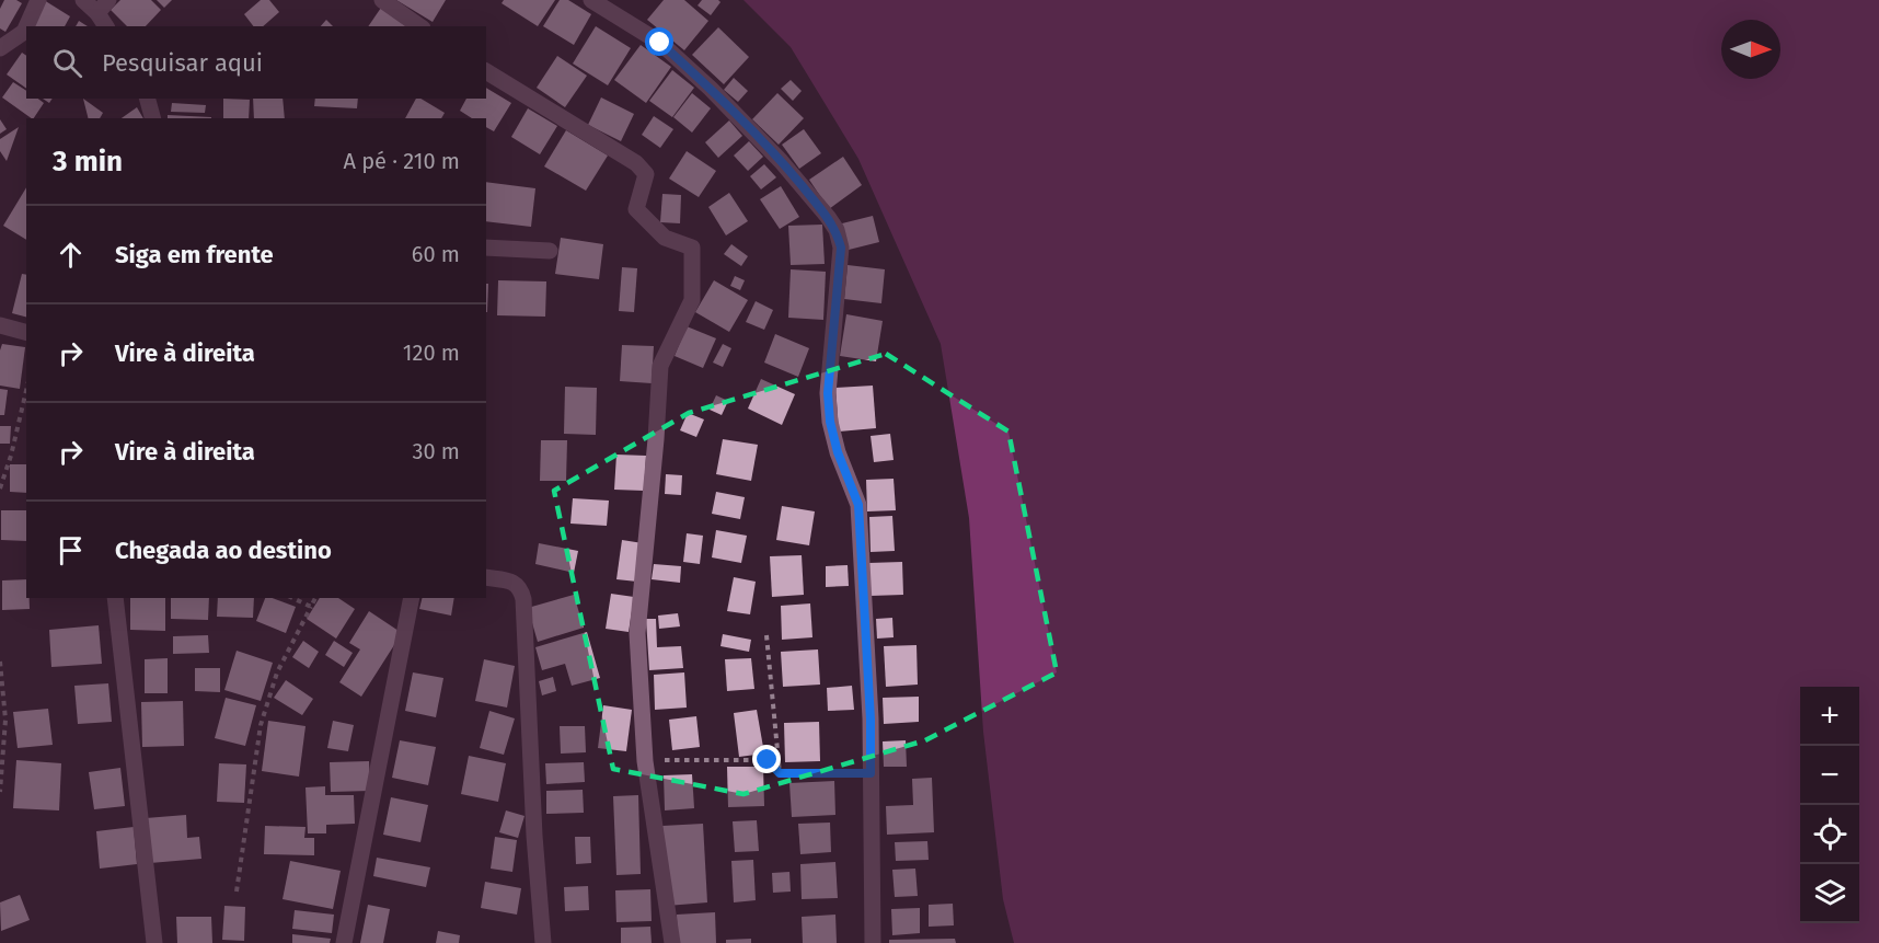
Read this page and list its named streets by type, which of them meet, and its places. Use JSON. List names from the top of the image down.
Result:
{
  "north": "right",
  "page": {
    "search": "Pesquisar aqui",
    "heading": ["3 min", "A pé · 210 m"],
    "list": [
      ["Siga em frente", "60 m"],
      ["Vire à direita", "120 m"],
      ["Vire à direita", "30 m"],
      "Chegada ao destino"
    ],
    "map_buttons": ["+", "−"]
  }
}
